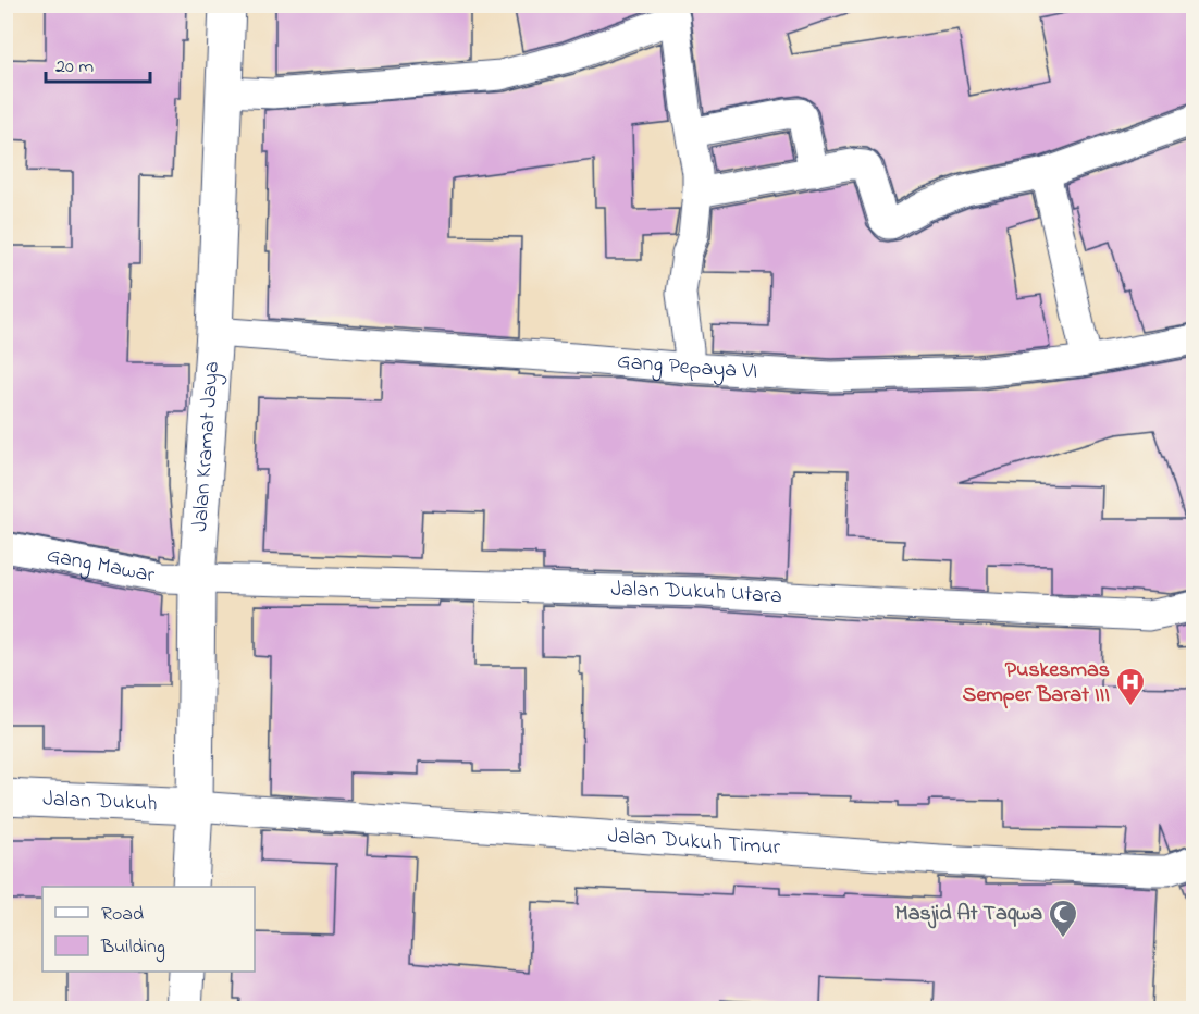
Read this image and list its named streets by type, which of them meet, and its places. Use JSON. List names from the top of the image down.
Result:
{
  "streets": {
    "street": [
      "Gang Pepaya VI",
      "Jalan Kramat Jaya",
      "Gang Mawar",
      "Jalan Dukuh Utara",
      "Jalan Dukuh",
      "Jalan Dukuh Timur"
    ]
  },
  "crossings": [
    ["Gang Pepaya VI", "Jalan Kramat Jaya"],
    ["Jalan Kramat Jaya", "Gang Mawar"],
    ["Jalan Kramat Jaya", "Jalan Dukuh Utara"],
    ["Jalan Kramat Jaya", "Jalan Dukuh"],
    ["Jalan Kramat Jaya", "Jalan Dukuh Timur"],
    ["Gang Mawar", "Jalan Dukuh Utara"],
    ["Jalan Dukuh", "Jalan Dukuh Timur"]
  ],
  "places": {
    "hospital": ["Puskesmas Semper Barat III"],
    "mosque": ["Masjid At Taqwa"]
  },
  "legend": ["Road", "Building"],
  "scale_bar": "20 m"
}
